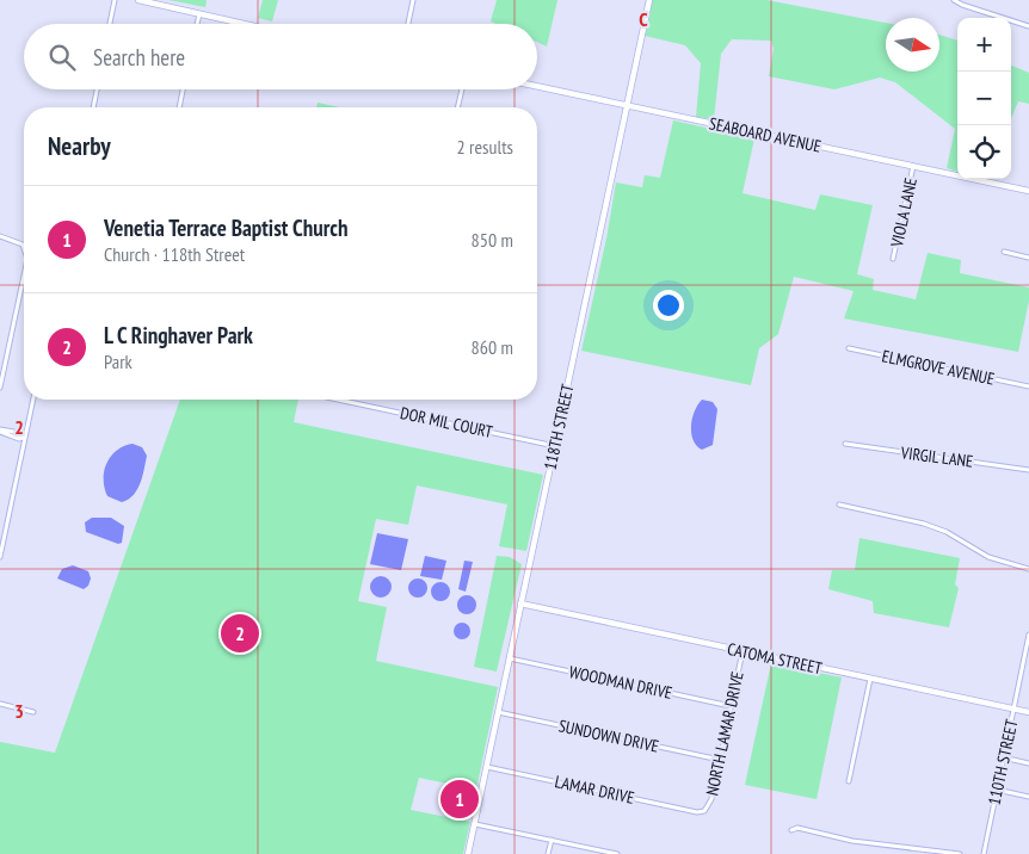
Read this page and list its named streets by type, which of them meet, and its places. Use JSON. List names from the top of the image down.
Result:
{
  "streets": {
    "street": [
      "SEABOARD AVENUE",
      "VIOLA LANE",
      "ELMGROVE AVENUE",
      "DOR MIL COURT",
      "118TH STREET",
      "VIRGIL LANE",
      "CATOMA STREET",
      "WOODMAN DRIVE",
      "NORTH LAMAR DRIVE",
      "SUNDOWN DRIVE",
      "110TH STREET",
      "LAMAR DRIVE"
    ]
  },
  "crossings": [
    ["SEABOARD AVENUE", "VIOLA LANE"],
    ["SEABOARD AVENUE", "118TH STREET"],
    ["DOR MIL COURT", "118TH STREET"],
    ["118TH STREET", "CATOMA STREET"],
    ["118TH STREET", "WOODMAN DRIVE"],
    ["118TH STREET", "SUNDOWN DRIVE"],
    ["118TH STREET", "LAMAR DRIVE"],
    ["CATOMA STREET", "NORTH LAMAR DRIVE"],
    ["CATOMA STREET", "110TH STREET"],
    ["WOODMAN DRIVE", "NORTH LAMAR DRIVE"],
    ["NORTH LAMAR DRIVE", "SUNDOWN DRIVE"],
    ["NORTH LAMAR DRIVE", "LAMAR DRIVE"]
  ],
  "north": "right",
  "page": {
    "map_buttons": ["+", "−"],
    "search": "Search here",
    "heading": ["Nearby", "2 results"],
    "list": [
      {
        "mark": "1",
        "name": "Venetia Terrace Baptist Church",
        "note": "Church · 118th Street",
        "value": "850 m"
      },
      {
        "mark": "2",
        "name": "L C Ringhaver Park",
        "note": "Park",
        "value": "860 m"
      }
    ],
    "pins": ["2", "1"]
  },
  "grid": {
    "columns": ["C"],
    "rows": ["2", "3"]
  }
}
